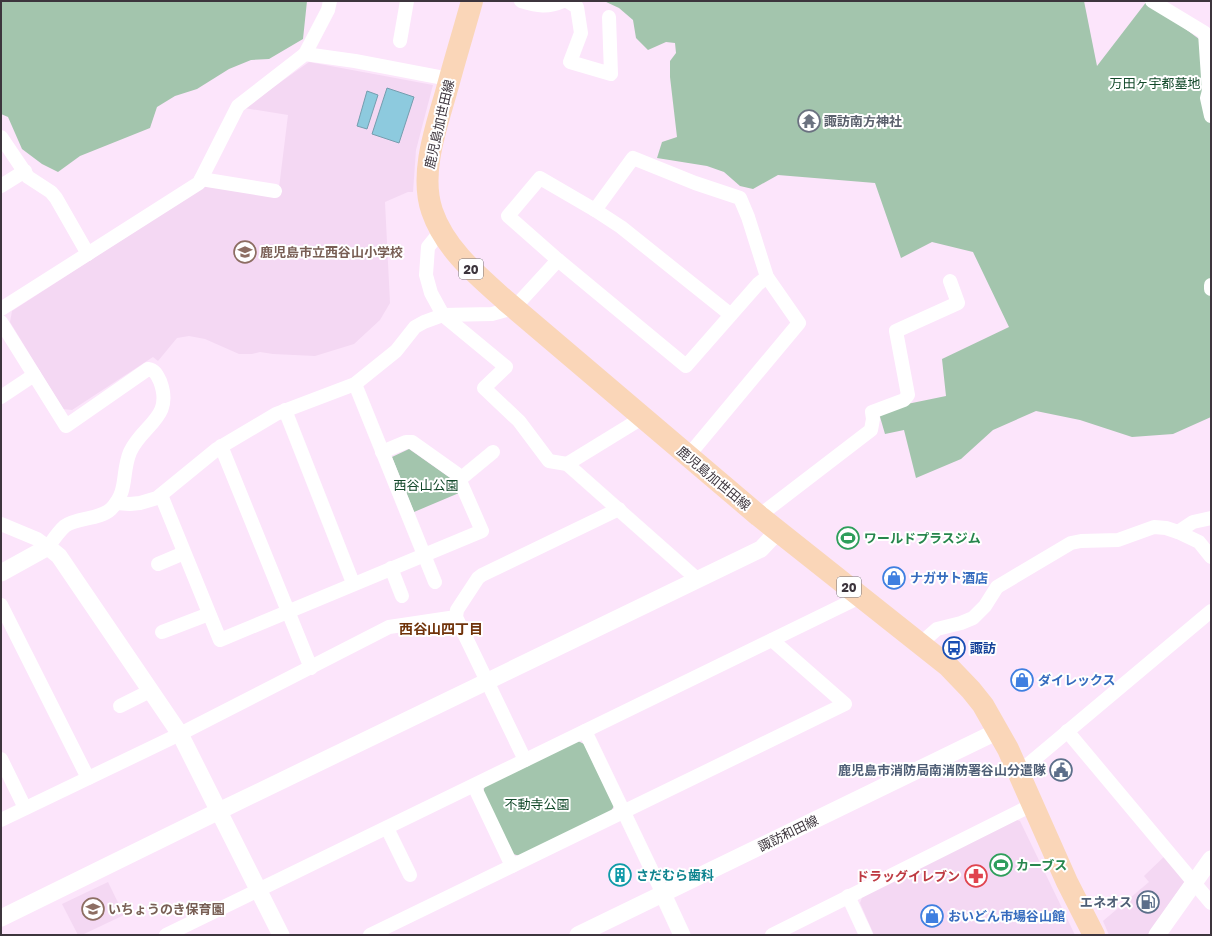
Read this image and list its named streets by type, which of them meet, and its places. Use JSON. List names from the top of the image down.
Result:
{
  "streets": {
    "main road": ["鹿児島加世田線", "20"],
    "street": ["諏訪和田線"]
  },
  "crossings": [
    ["鹿児島加世田線", "諏訪和田線"]
  ],
  "districts": ["西谷山四丁目"],
  "parks": ["万田ヶ宇都墓地", "西谷山公園", "不動寺公園"],
  "places": {
    "temple": ["諏訪南方神社"],
    "school or university": ["鹿児島市立西谷山小学校", "いちょうのき保育園"],
    "sports": ["ワールドプラスジム", "カーブス"],
    "shop": ["ナガサト酒店", "ダイレックス", "おいどん市場谷山館"],
    "bus stop": ["諏訪"],
    "public building": ["鹿児島市消防局南消防署谷山分遣隊"],
    "building": ["さだむら歯科"],
    "pharmacy": ["ドラッグイレブン"],
    "fuel station": ["エネオス"]
  }
}
